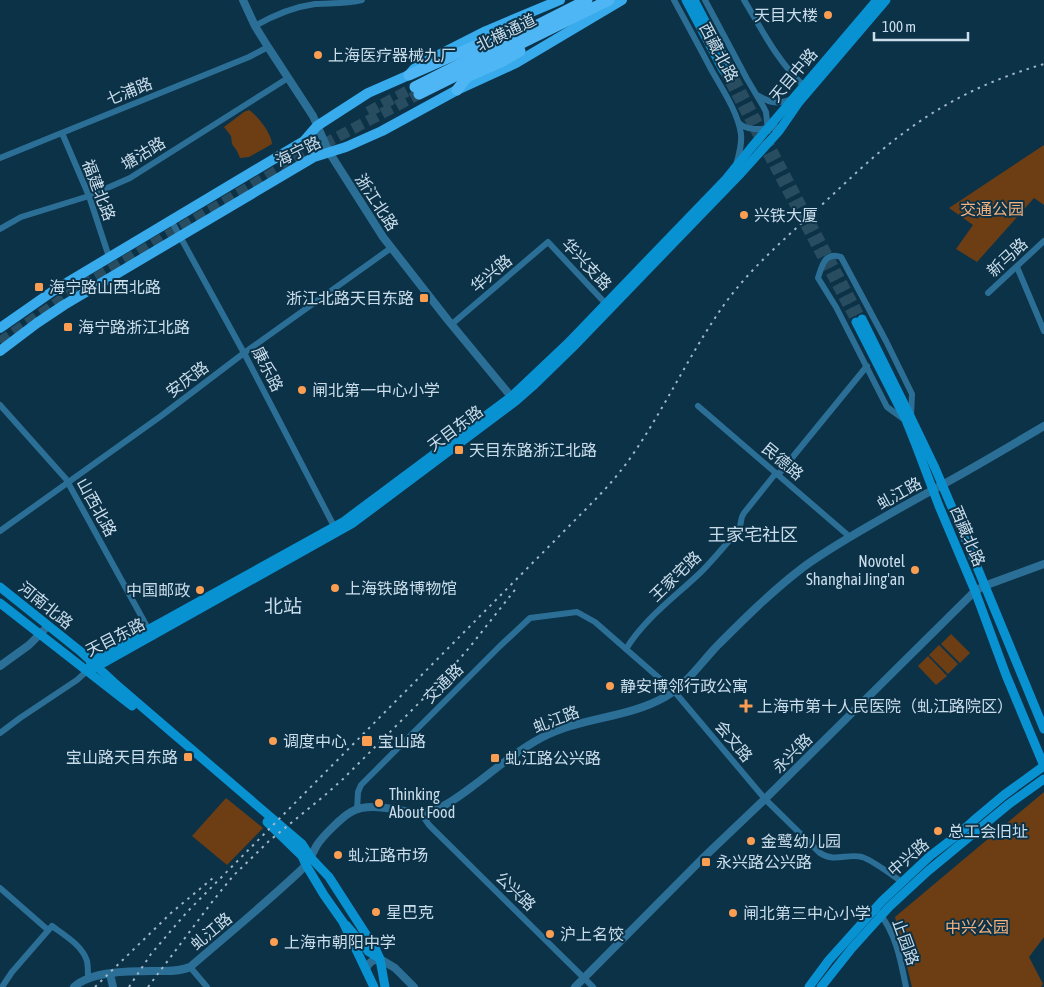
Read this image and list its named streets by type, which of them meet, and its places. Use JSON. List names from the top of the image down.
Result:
{
  "streets": {
    "highway": ["北横通道"],
    "main road": [
      "西藏北路",
      "天目中路",
      "海宁路",
      "天目东路",
      "河南北路",
      "中兴路"
    ],
    "street": [
      "七浦路",
      "塘沽路",
      "福建北路",
      "浙江北路",
      "新马路",
      "华兴支路",
      "华兴路",
      "康乐路",
      "安庆路",
      "民德路",
      "虬江路",
      "山西北路",
      "王家宅路",
      "交通路",
      "会文路",
      "永兴路",
      "公兴路",
      "止园路"
    ]
  },
  "crossings": [
    ["西藏北路", "天目中路"],
    ["西藏北路", "天目东路"],
    ["西藏北路", "虬江路"],
    ["西藏北路", "永兴路"],
    ["西藏北路", "中兴路"],
    ["天目中路", "天目东路"],
    ["七浦路", "福建北路"],
    ["七浦路", "浙江北路"],
    ["海宁路", "福建北路"],
    ["海宁路", "浙江北路"],
    ["海宁路", "康乐路"],
    ["塘沽路", "福建北路"],
    ["塘沽路", "浙江北路"],
    ["浙江北路", "华兴路"],
    ["浙江北路", "安庆路"],
    ["浙江北路", "天目东路"],
    ["华兴支路", "华兴路"],
    ["华兴支路", "天目东路"],
    ["康乐路", "安庆路"],
    ["康乐路", "天目东路"],
    ["安庆路", "山西北路"],
    ["天目东路", "山西北路"],
    ["天目东路", "河南北路"],
    ["民德路", "虬江路"],
    ["民德路", "王家宅路"],
    ["虬江路", "交通路"],
    ["虬江路", "会文路"],
    ["虬江路", "公兴路"],
    ["王家宅路", "会文路"],
    ["交通路", "会文路"],
    ["会文路", "永兴路"],
    ["会文路", "中兴路"],
    ["永兴路", "公兴路"],
    ["中兴路", "止园路"]
  ],
  "districts": ["王家宅社区", "北站"],
  "parks": ["交通公园", "中兴公园"],
  "places": {
    "other": [
      "天目大楼",
      "上海医疗器械九厂",
      "兴铁大厦",
      "闸北第一中心小学",
      "Novotel Shanghai Jing'an",
      "上海铁路博物馆",
      "中国邮政",
      "静安博邻行政公寓",
      "调度中心",
      "Thinking About Food",
      "总工会旧址",
      "金鹭幼儿园",
      "虬江路市场",
      "星巴克",
      "闸北第三中心小学",
      "沪上名饺",
      "上海市朝阳中学"
    ],
    "transit": [
      "海宁路山西北路",
      "浙江北路天目东路",
      "海宁路浙江北路",
      "天目东路浙江北路",
      "宝山路",
      "宝山路天目东路",
      "虬江路公兴路",
      "永兴路公兴路"
    ],
    "health": ["上海市第十人民医院（虬江路院区）"]
  },
  "scale_bar": "100 m"
}
